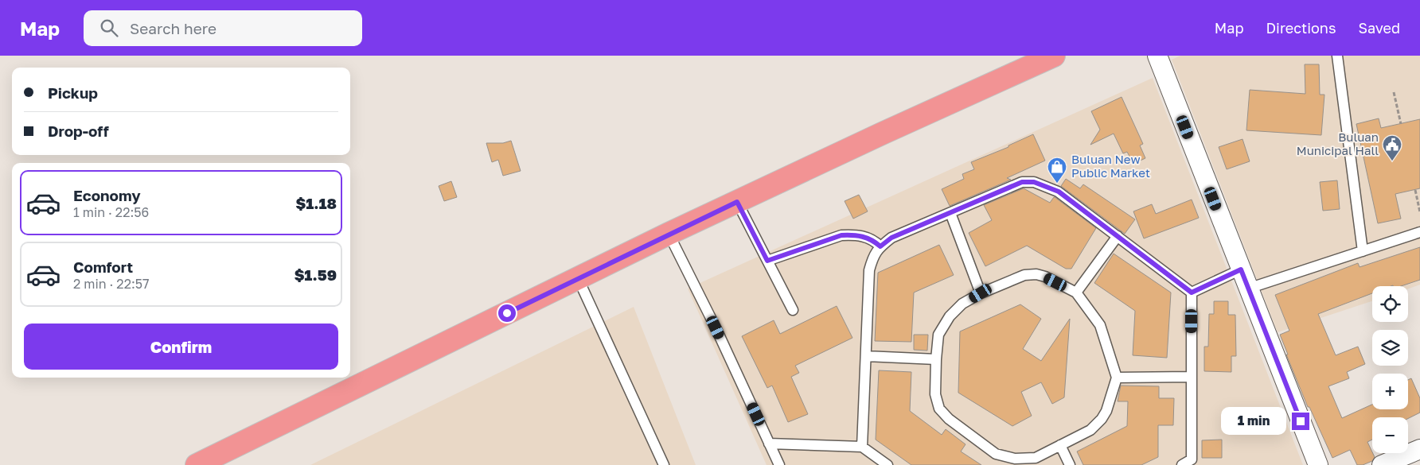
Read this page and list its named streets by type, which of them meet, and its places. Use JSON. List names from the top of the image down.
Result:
{
  "places": {
    "public building": ["Buluan Municipal Hall"],
    "shop": ["Buluan New Public Market"]
  },
  "page": {
    "header": "Map",
    "search": "Search here",
    "nav": ["Map", "Directions", "Saved"],
    "banner": ["Pickup", "Drop-off"],
    "list": [
      {
        "name": "Economy",
        "note": "1 min · 22:56",
        "value": "$1.18"
      },
      {
        "name": "Comfort",
        "note": "2 min · 22:57",
        "value": "$1.59"
      }
    ],
    "map_buttons": ["+", "−"],
    "buttons": "Confirm",
    "bubble": "1 min"
  }
}
